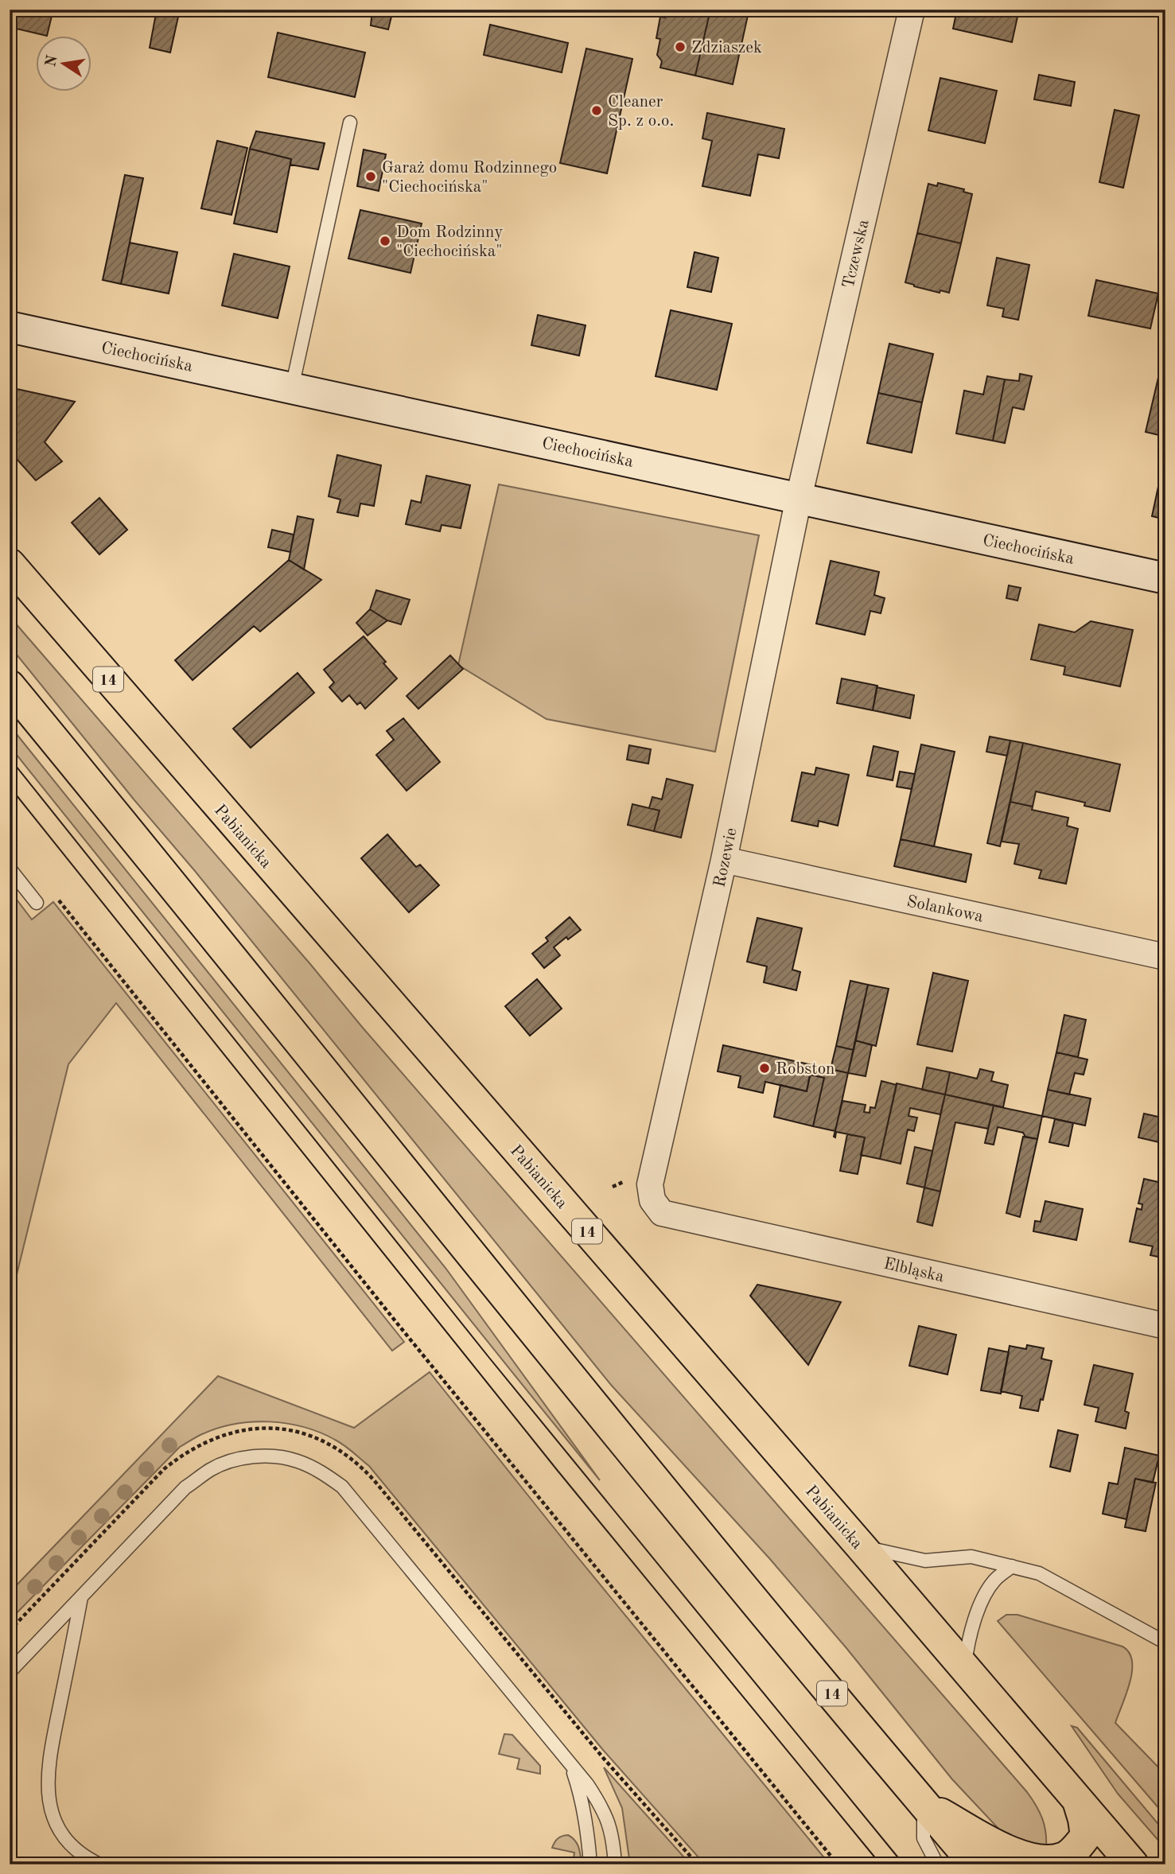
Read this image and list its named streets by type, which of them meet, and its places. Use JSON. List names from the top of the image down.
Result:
{
  "streets": {
    "main road": ["14", "Pabianicka"],
    "street": [
      "Tczewska",
      "Ciechocińska",
      "Rozewie",
      "Solankowa",
      "Elbląska"
    ]
  },
  "crossings": [
    ["Tczewska", "Ciechocińska"],
    ["Tczewska", "Rozewie"],
    ["Ciechocińska", "Rozewie"],
    ["Rozewie", "Solankowa"],
    ["Rozewie", "Elbląska"]
  ],
  "places": [
    "Zdziaszek",
    "Cleaner Sp. z o.o.",
    "Garaż domu Rodzinnego \"Ciechocińska\"",
    "Dom Rodzinny \"Ciechocińska\"",
    "Robston"
  ],
  "north": "left"
}
